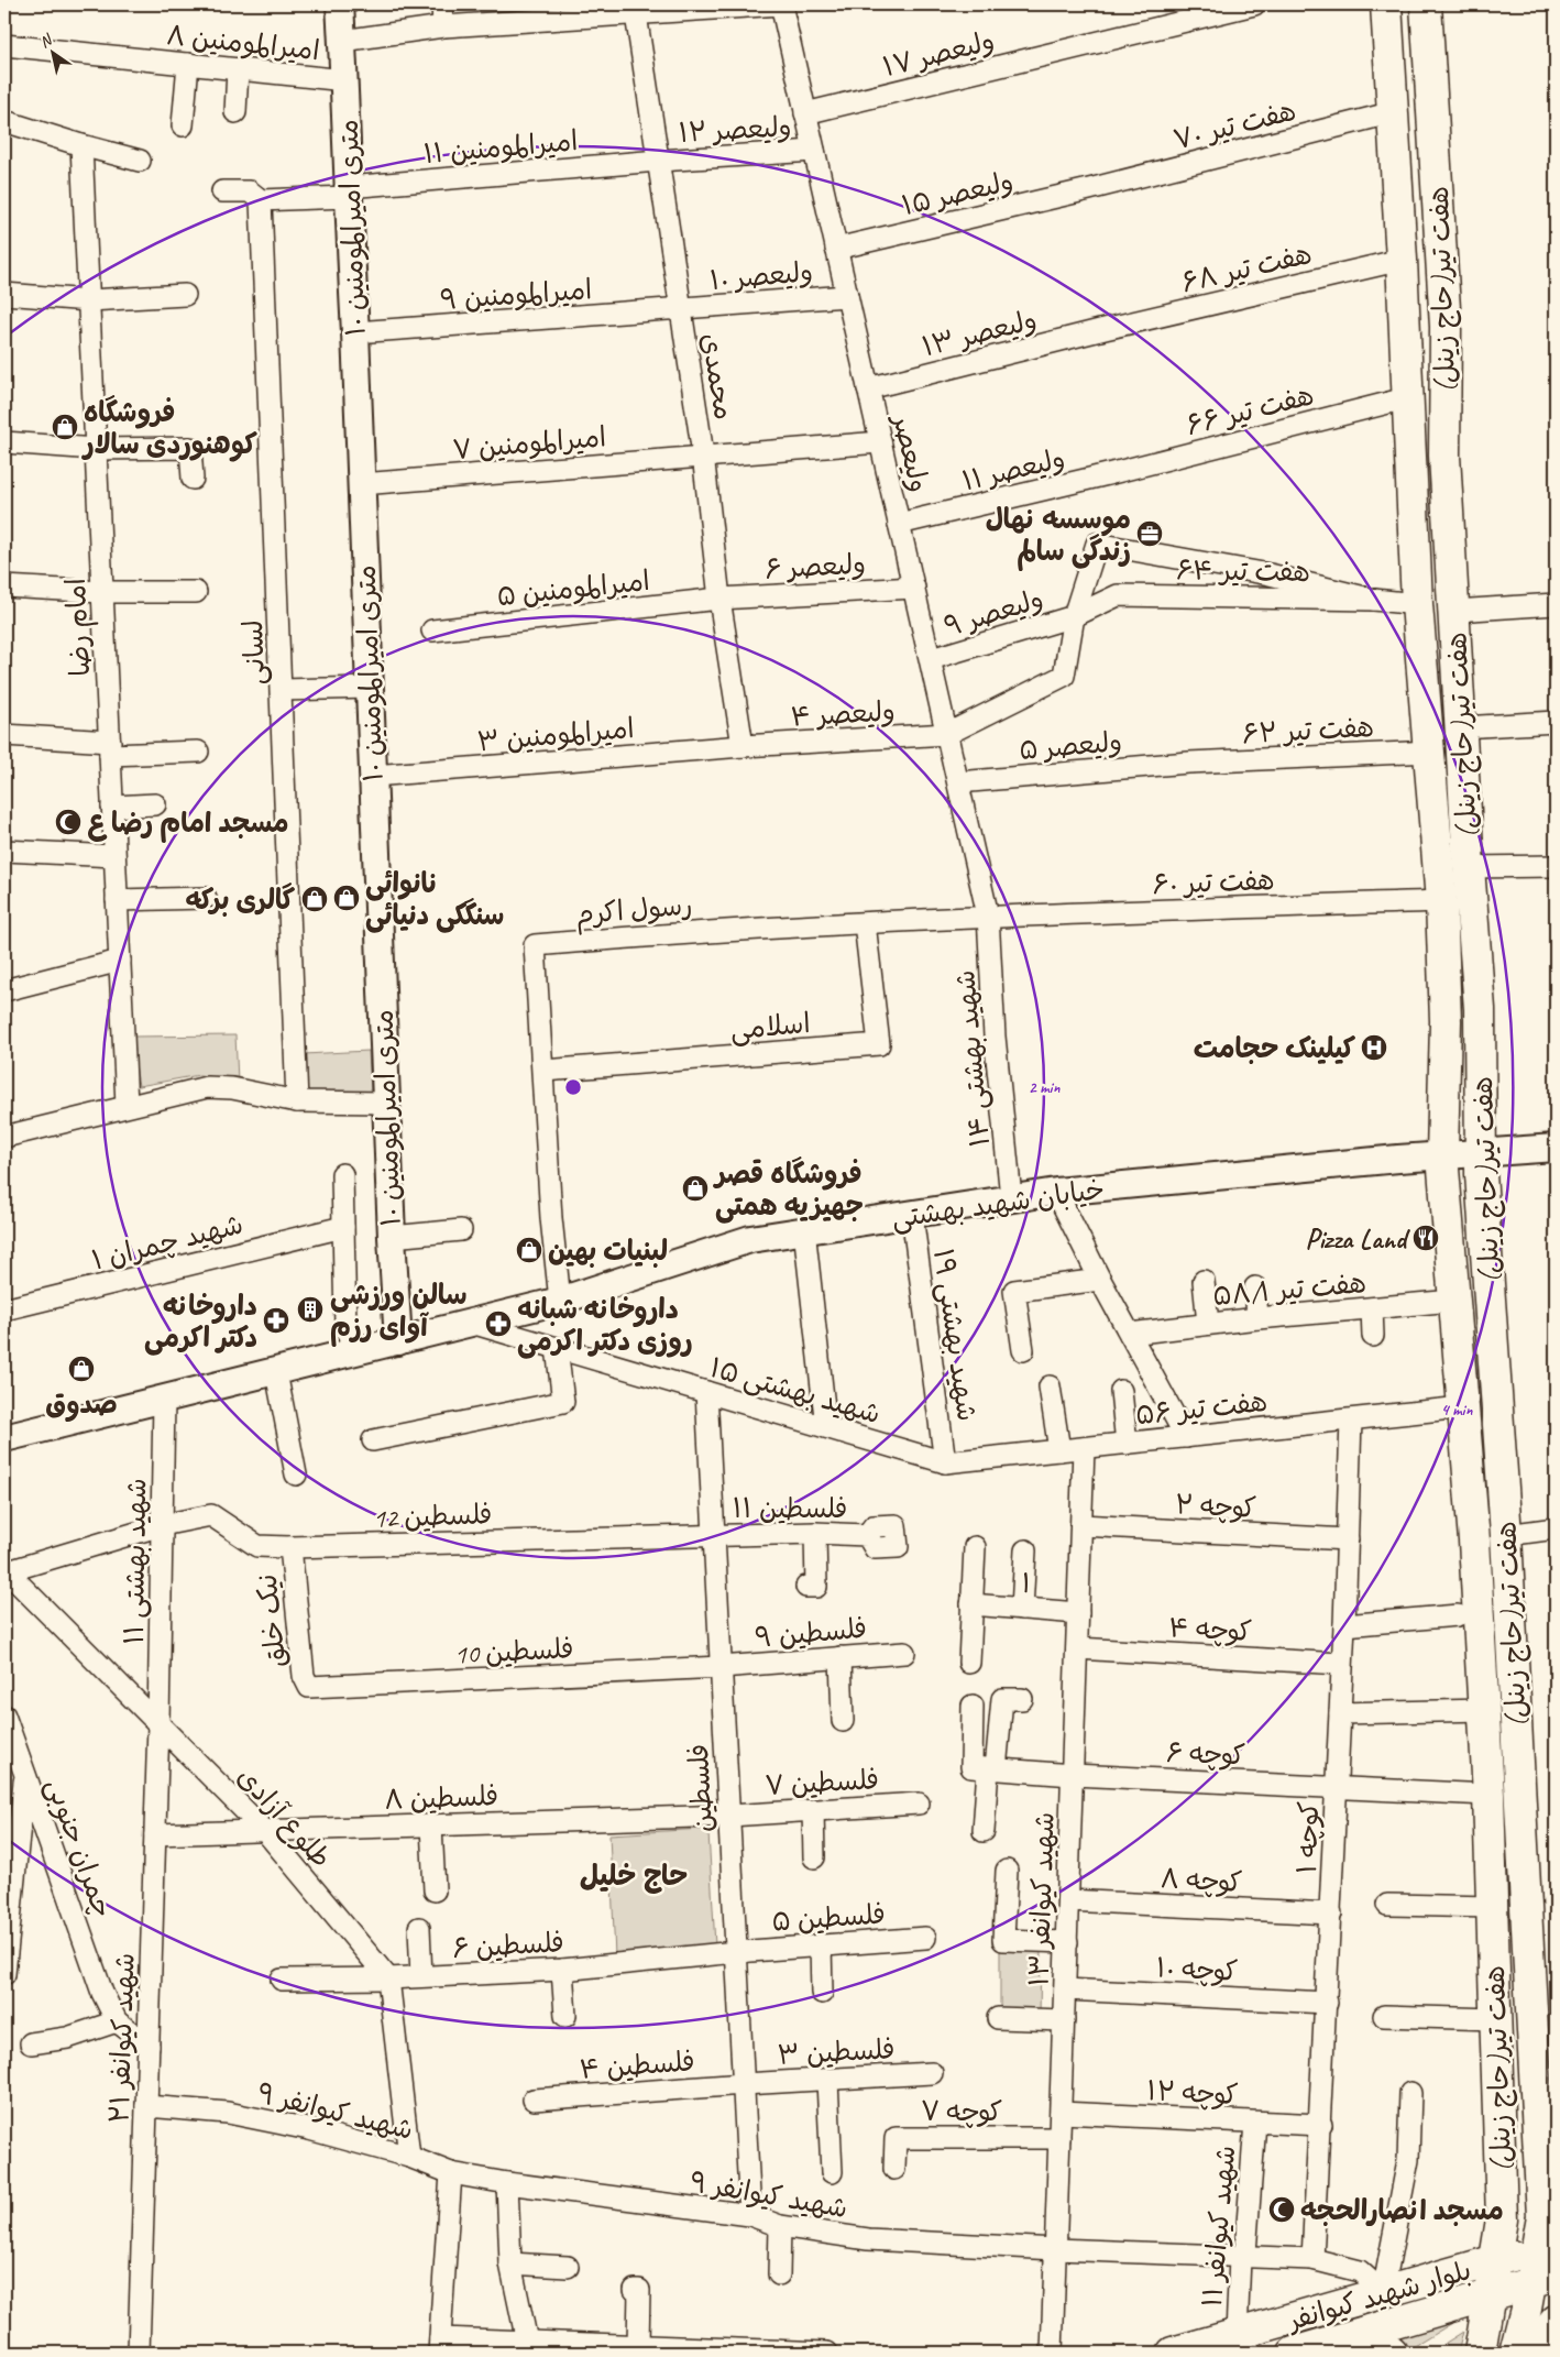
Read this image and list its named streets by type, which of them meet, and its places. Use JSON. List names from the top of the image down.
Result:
{
  "streets": {
    "main road": ["هفت تیر(حاج زینل)", "بلوار شهید کیوانفر"],
    "street": [
      "امیرالمومنین ۸",
      "ولیعصر ۱۷",
      "هفت تیر ۷۰",
      "ولیعصر ۱۲",
      "امیرالمومنین ۱۱",
      "ولیعصر ۱۵",
      "۱۰ متری امیرالمومنین",
      "هفت تیر ۶۸",
      "ولیعصر ۱۰",
      "امیرالمومنین ۹",
      "ولیعصر ۱۳",
      "محمدی",
      "هفت تیر ۶۶",
      "امیرالمومنین ۷",
      "ولیعصر",
      "ولیعصر ۱۱",
      "ولیعصر ۶",
      "هفت تیر ۶۴",
      "امیرالمومنین ۵",
      "ولیعصر ۹",
      "امام رضا",
      "لسانی",
      "ولیعصر ۴",
      "هفت تیر ۶۲",
      "امیرالمومنین ۳",
      "ولیعصر ۵",
      "هفت تیر ۶۰",
      "رسول اکرم",
      "اسلامی",
      "شهید بهشتی ۱۴",
      "خیابان شهید بهشتی",
      "شهید چمران ۱",
      "هفت تیر ۵۸/۱",
      "شهید بهشتی ۱۹",
      "شهید بهشتی ۱۵",
      "هفت تیر ۵۶",
      "کوچه ۲",
      "فلسطین ۱۱",
      "فلسطین 12",
      "شهید بهشتی ۱۱",
      "۱",
      "نیک خلق",
      "کوچه ۴",
      "فلسطین ۹",
      "فلسطین 10",
      "کوچه ۶",
      "فلسطین ۷",
      "فلسطین",
      "فلسطین ۸",
      "طلوع آزادی",
      "کوچه ۱",
      "چمران جنوبی",
      "کوچه ۸",
      "شهید کیوانفر ۱۳",
      "فلسطین ۵",
      "فلسطین ۶",
      "کوچه ۱۰",
      "شهید کیوانفر ۲۱",
      "فلسطین ۳",
      "فلسطین ۴",
      "کوچه ۱۲",
      "شهید کیوانفر ۹",
      "کوچه ۷",
      "شهید کیوانفر ۱۱"
    ]
  },
  "crossings": [
    ["امیرالمومنین ۸", "۱۰ متری امیرالمومنین"],
    ["ولیعصر ۱۷", "ولیعصر"],
    ["هفت تیر ۷۰", "ولیعصر ۱۵"],
    ["هفت تیر ۷۰", "هفت تیر(حاج زینل)"],
    ["ولیعصر ۱۲", "امیرالمومنین ۱۱"],
    ["ولیعصر ۱۲", "محمدی"],
    ["ولیعصر ۱۲", "ولیعصر"],
    ["امیرالمومنین ۱۱", "۱۰ متری امیرالمومنین"],
    ["امیرالمومنین ۱۱", "محمدی"],
    ["امیرالمومنین ۱۱", "لسانی"],
    ["ولیعصر ۱۵", "ولیعصر"],
    ["۱۰ متری امیرالمومنین", "امیرالمومنین ۹"],
    ["۱۰ متری امیرالمومنین", "امیرالمومنین ۷"],
    ["۱۰ متری امیرالمومنین", "امیرالمومنین ۳"],
    ["۱۰ متری امیرالمومنین", "خیابان شهید بهشتی"],
    ["هفت تیر ۶۸", "هفت تیر(حاج زینل)"],
    ["هفت تیر ۶۸", "ولیعصر ۱۳"],
    ["ولیعصر ۱۰", "امیرالمومنین ۹"],
    ["ولیعصر ۱۰", "محمدی"],
    ["ولیعصر ۱۰", "ولیعصر"],
    ["هفت تیر(حاج زینل)", "هفت تیر ۶۶"],
    ["هفت تیر(حاج زینل)", "هفت تیر ۶۴"],
    ["هفت تیر(حاج زینل)", "هفت تیر ۶۲"],
    ["هفت تیر(حاج زینل)", "هفت تیر ۶۰"],
    ["هفت تیر(حاج زینل)", "خیابان شهید بهشتی"],
    ["هفت تیر(حاج زینل)", "هفت تیر ۵۸/۱"],
    ["هفت تیر(حاج زینل)", "هفت تیر ۵۶"],
    ["هفت تیر(حاج زینل)", "کوچه ۶"],
    ["هفت تیر(حاج زینل)", "بلوار شهید کیوانفر"],
    ["امیرالمومنین ۹", "محمدی"],
    ["ولیعصر ۱۳", "ولیعصر"],
    ["محمدی", "امیرالمومنین ۷"],
    ["محمدی", "ولیعصر ۶"],
    ["محمدی", "امیرالمومنین ۵"],
    ["محمدی", "ولیعصر ۴"],
    ["محمدی", "امیرالمومنین ۳"],
    ["هفت تیر ۶۶", "ولیعصر ۱۱"],
    ["امیرالمومنین ۷", "ولیعصر"],
    ["ولیعصر", "ولیعصر ۱۱"],
    ["ولیعصر", "ولیعصر ۶"],
    ["ولیعصر", "ولیعصر ۹"],
    ["ولیعصر", "ولیعصر ۴"],
    ["ولیعصر", "ولیعصر ۵"],
    ["ولیعصر", "هفت تیر ۶۰"],
    ["ولیعصر", "شهید بهشتی ۱۴"],
    ["ولیعصر ۶", "امیرالمومنین ۵"],
    ["هفت تیر ۶۴", "ولیعصر ۹"],
    ["ولیعصر ۴", "امیرالمومنین ۳"],
    ["هفت تیر ۶۲", "ولیعصر ۵"],
    ["هفت تیر ۶۰", "رسول اکرم"],
    ["هفت تیر ۶۰", "اسلامی"],
    ["هفت تیر ۶۰", "شهید بهشتی ۱۴"],
    ["رسول اکرم", "اسلامی"],
    ["شهید بهشتی ۱۴", "خیابان شهید بهشتی"],
    ["خیابان شهید بهشتی", "شهید بهشتی ۱۹"],
    ["خیابان شهید بهشتی", "شهید بهشتی ۱۵"],
    ["خیابان شهید بهشتی", "شهید بهشتی ۱۱"],
    ["شهید بهشتی ۱۹", "شهید بهشتی ۱۵"],
    ["شهید بهشتی ۱۹", "هفت تیر ۵۶"],
    ["شهید بهشتی ۱۵", "هفت تیر ۵۶"],
    ["شهید بهشتی ۱۵", "فلسطین"],
    ["هفت تیر ۵۶", "کوچه ۱"],
    ["هفت تیر ۵۶", "شهید کیوانفر ۱۳"],
    ["کوچه ۲", "کوچه ۱"],
    ["کوچه ۲", "شهید کیوانفر ۱۳"],
    ["فلسطین ۱۱", "فلسطین 12"],
    ["فلسطین ۱۱", "فلسطین"],
    ["فلسطین 12", "شهید بهشتی ۱۱"],
    ["فلسطین 12", "نیک خلق"],
    ["فلسطین 12", "فلسطین"],
    ["فلسطین 12", "طلوع آزادی"],
    ["شهید بهشتی ۱۱", "طلوع آزادی"],
    ["شهید بهشتی ۱۱", "شهید کیوانفر ۲۱"],
    ["۱", "شهید کیوانفر ۱۳"],
    ["نیک خلق", "فلسطین 10"],
    ["کوچه ۴", "کوچه ۱"],
    ["کوچه ۴", "شهید کیوانفر ۱۳"],
    ["فلسطین ۹", "فلسطین 10"],
    ["فلسطین ۹", "فلسطین"],
    ["فلسطین 10", "فلسطین"],
    ["کوچه ۶", "کوچه ۱"],
    ["کوچه ۶", "شهید کیوانفر ۱۳"],
    ["فلسطین ۷", "فلسطین"],
    ["فلسطین ۷", "فلسطین ۸"],
    ["فلسطین", "فلسطین ۸"],
    ["فلسطین", "فلسطین ۵"],
    ["فلسطین", "فلسطین ۶"],
    ["فلسطین", "فلسطین ۳"],
    ["فلسطین", "فلسطین ۴"],
    ["فلسطین", "شهید کیوانفر ۹"],
    ["فلسطین ۸", "طلوع آزادی"],
    ["فلسطین ۸", "شهید کیوانفر ۲۱"],
    ["طلوع آزادی", "فلسطین ۶"],
    ["طلوع آزادی", "شهید کیوانفر ۲۱"],
    ["کوچه ۱", "کوچه ۸"],
    ["کوچه ۱", "کوچه ۱۰"],
    ["کوچه ۱", "کوچه ۱۲"],
    ["کوچه ۱", "شهید کیوانفر ۹"],
    ["چمران جنوبی", "شهید کیوانفر ۲۱"],
    ["کوچه ۸", "شهید کیوانفر ۱۳"],
    ["شهید کیوانفر ۱۳", "کوچه ۱۰"],
    ["شهید کیوانفر ۱۳", "کوچه ۱۲"],
    ["شهید کیوانفر ۱۳", "شهید کیوانفر ۹"],
    ["شهید کیوانفر ۱۳", "کوچه ۷"],
    ["فلسطین ۵", "فلسطین ۶"],
    ["شهید کیوانفر ۲۱", "شهید کیوانفر ۹"],
    ["فلسطین ۳", "فلسطین ۴"],
    ["کوچه ۱۲", "شهید کیوانفر ۱۱"],
    ["شهید کیوانفر ۹", "شهید کیوانفر ۱۱"],
    ["شهید کیوانفر ۹", "بلوار شهید کیوانفر"],
    ["شهید کیوانفر ۱۱", "بلوار شهید کیوانفر"]
  ],
  "districts": ["حاج خلیل"],
  "places": {
    "shop": [
      "فروشگاه کوهنوردی سالار",
      "نانوائی سنگکی دنیائی",
      "گالری برکه",
      "فروشگاه قصر جهیزیه همتی",
      "لبنیات بهین",
      "صدوق"
    ],
    "office": ["موسسه نهال زندگی سالم"],
    "mosque": ["مسجد امام رضا ع", "مسجد انصارالحجه"],
    "hospital": ["کیلینک حجامت"],
    "restaurant": ["Pizza Land"],
    "building": ["سالن ورزشی آوای رزم"],
    "pharmacy": ["داروخانه دکتر اکرمی", "داروخانه شبانه روزی دکتر اکرمی"]
  },
  "north": "top left",
  "rings": ["2 min", "4 min"]
}
